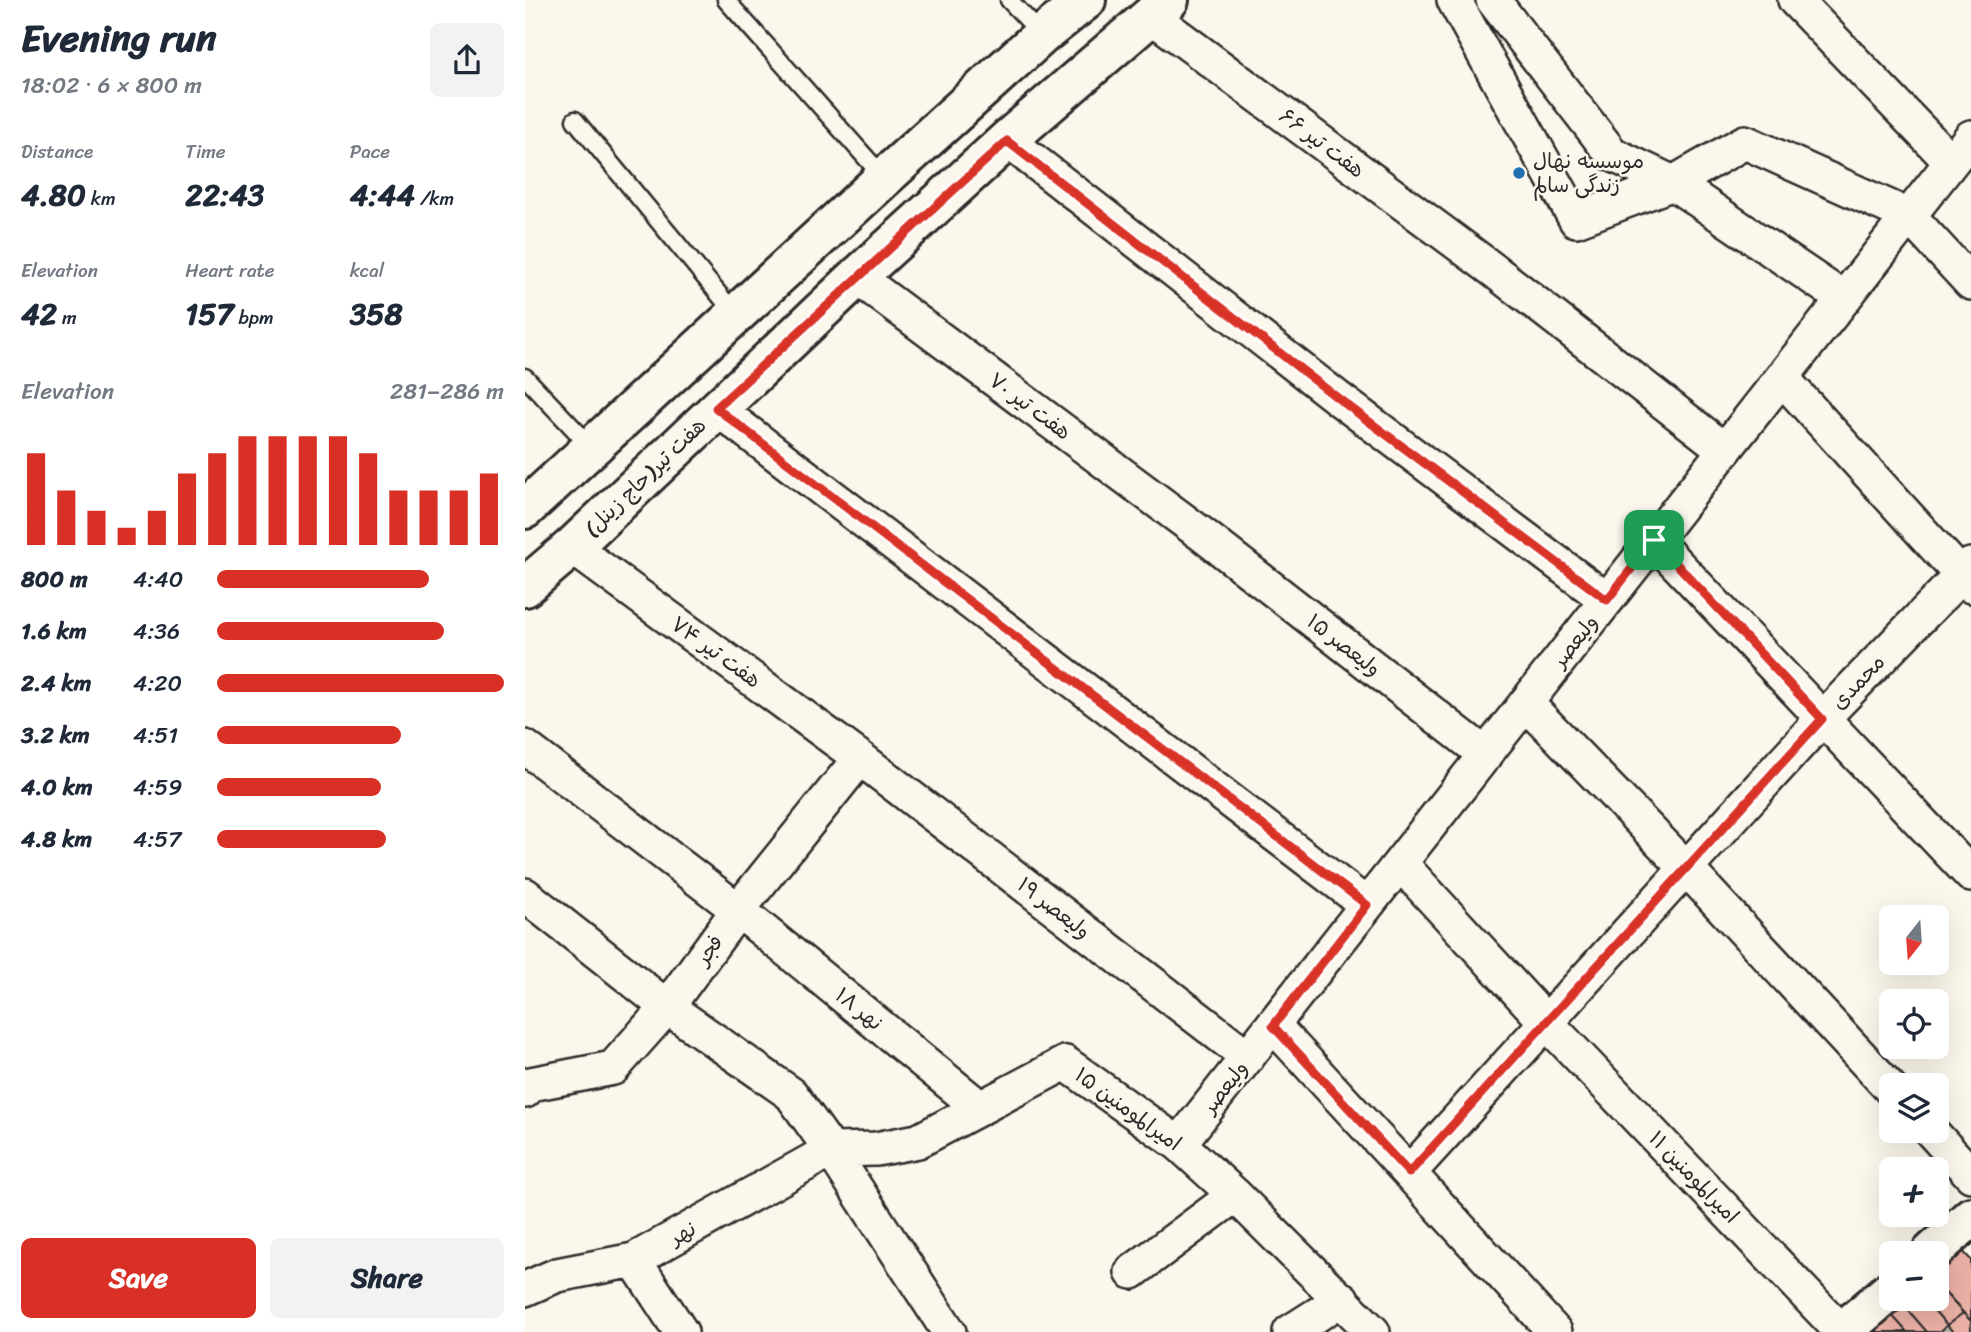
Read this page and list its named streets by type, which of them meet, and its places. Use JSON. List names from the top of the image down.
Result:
{
  "streets": {
    "main road": ["هفت تیر(حاج زینل)"],
    "street": [
      "هفت تیر ۶۶",
      "هفت تیر ۷۰",
      "ولیعصر",
      "ولیعصر ۱۵",
      "هفت تیر ۷۴",
      "محمدی",
      "ولیعصر ۱۹",
      "فجر",
      "نهر ۱۸",
      "امیرالمومنین ۱۵",
      "امیرالمومنین ۱۱",
      "نهر"
    ]
  },
  "crossings": [
    ["هفت تیر ۶۶", "هفت تیر(حاج زینل)"],
    ["هفت تیر ۶۶", "ولیعصر"],
    ["هفت تیر ۷۰", "هفت تیر(حاج زینل)"],
    ["هفت تیر ۷۰", "ولیعصر ۱۵"],
    ["هفت تیر(حاج زینل)", "هفت تیر ۷۴"],
    ["ولیعصر", "ولیعصر ۱۵"],
    ["ولیعصر", "ولیعصر ۱۹"],
    ["ولیعصر", "امیرالمومنین ۱۵"],
    ["ولیعصر", "امیرالمومنین ۱۱"],
    ["هفت تیر ۷۴", "ولیعصر ۱۹"],
    ["هفت تیر ۷۴", "فجر"],
    ["محمدی", "امیرالمومنین ۱۱"],
    ["ولیعصر ۱۹", "فجر"],
    ["فجر", "نهر ۱۸"],
    ["نهر ۱۸", "امیرالمومنین ۱۵"],
    ["امیرالمومنین ۱۵", "نهر"]
  ],
  "places": ["موسسه نهال زندگی سالم"],
  "north": "bottom",
  "page": {
    "heading": ["Evening run", "18:02 · 6 × 800 m"],
    "stats": [
      ["Distance", "4.80 km"],
      ["Time", "22:43"],
      ["Pace", "4:44 /km"],
      ["Elevation", "42 m"],
      ["Heart rate", "157 bpm"],
      ["kcal", "358"]
    ],
    "chart": ["Elevation", "281–286 m"],
    "list": [
      {
        "name": "800 m",
        "note": "4:40"
      },
      {
        "name": "1.6 km",
        "note": "4:36"
      },
      {
        "name": "2.4 km",
        "note": "4:20"
      },
      {
        "name": "3.2 km",
        "note": "4:51"
      },
      {
        "name": "4.0 km",
        "note": "4:59"
      },
      {
        "name": "4.8 km",
        "note": "4:57"
      }
    ],
    "map_buttons": ["+", "−"],
    "buttons": ["Save", "Share"]
  }
}
